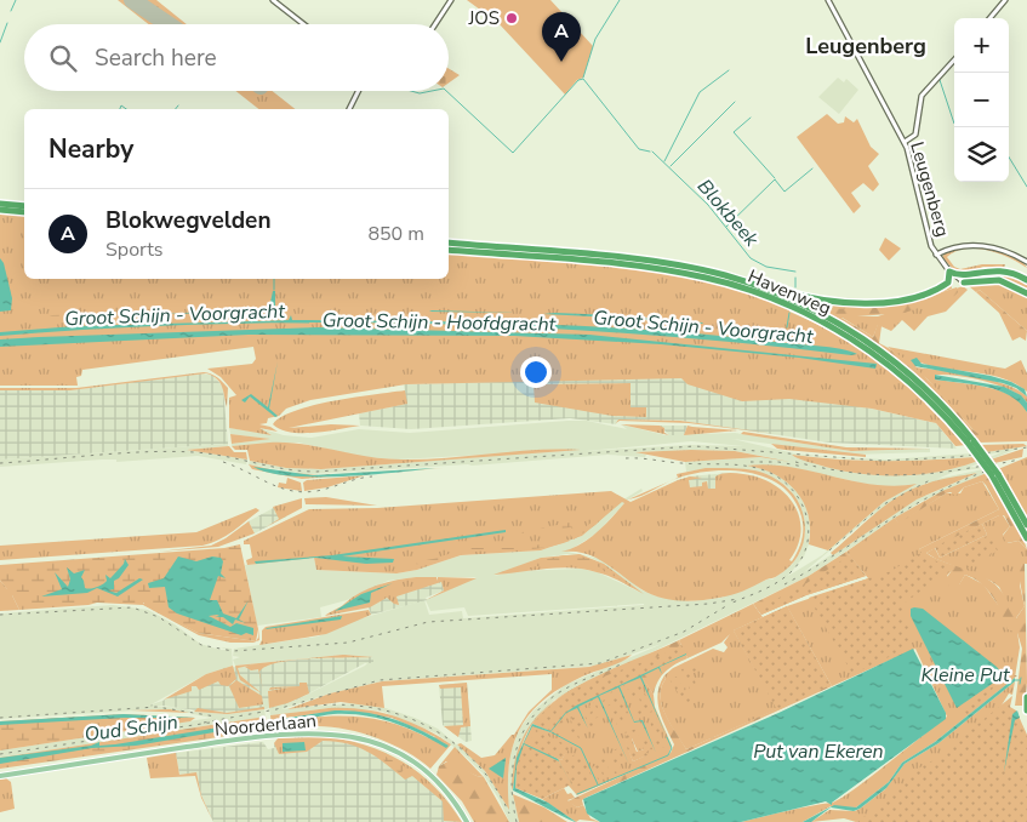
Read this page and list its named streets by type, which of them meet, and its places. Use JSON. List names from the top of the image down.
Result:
{
  "streets": {
    "highway": ["Havenweg"],
    "main road": ["Leugenberg", "Noorderlaan"]
  },
  "districts": ["Leugenberg"],
  "water": [
    "Blokbeek",
    "Groot Schijn - Voorgracht",
    "Groot Schijn - Hoofdgracht",
    "Kleine Put",
    "Oud Schijn",
    "Put van Ekeren"
  ],
  "places": ["JOS"],
  "page": {
    "pins": "A",
    "map_buttons": ["+", "−"],
    "search": "Search here",
    "heading": "Nearby",
    "list": [
      {
        "mark": "A",
        "name": "Blokwegvelden",
        "note": "Sports",
        "value": "850 m"
      }
    ]
  }
}
